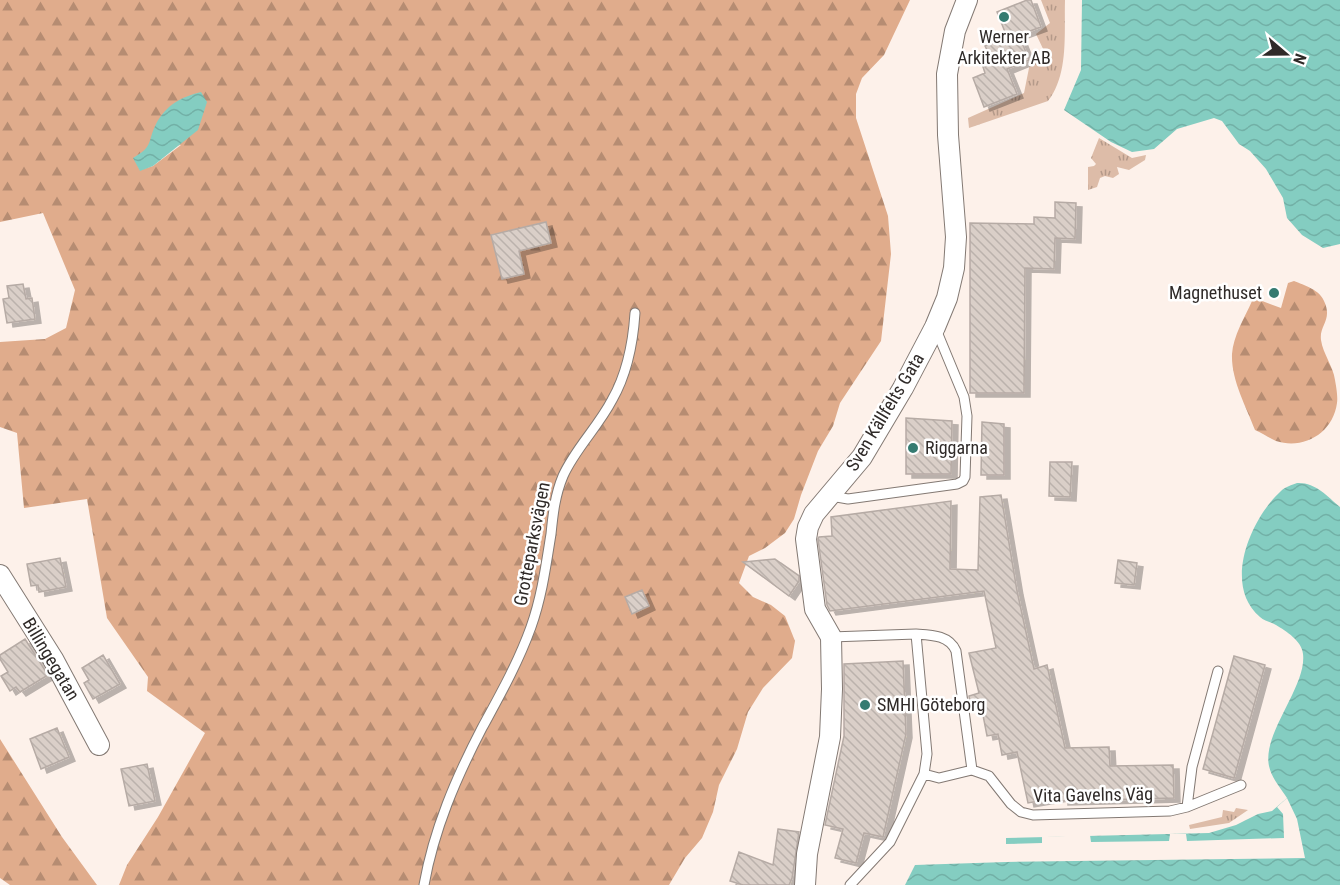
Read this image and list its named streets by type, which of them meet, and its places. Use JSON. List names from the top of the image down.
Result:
{
  "streets": {
    "street": ["Sven Källfelts Gata", "Billingegatan"],
    "lane": ["Grotteparksvägen", "Vita Gavelns Väg"]
  },
  "places": [
    "Werner Arkitekter AB",
    "Magnethuset",
    "Riggarna",
    "SMHI Göteborg"
  ],
  "north": "right"
}
